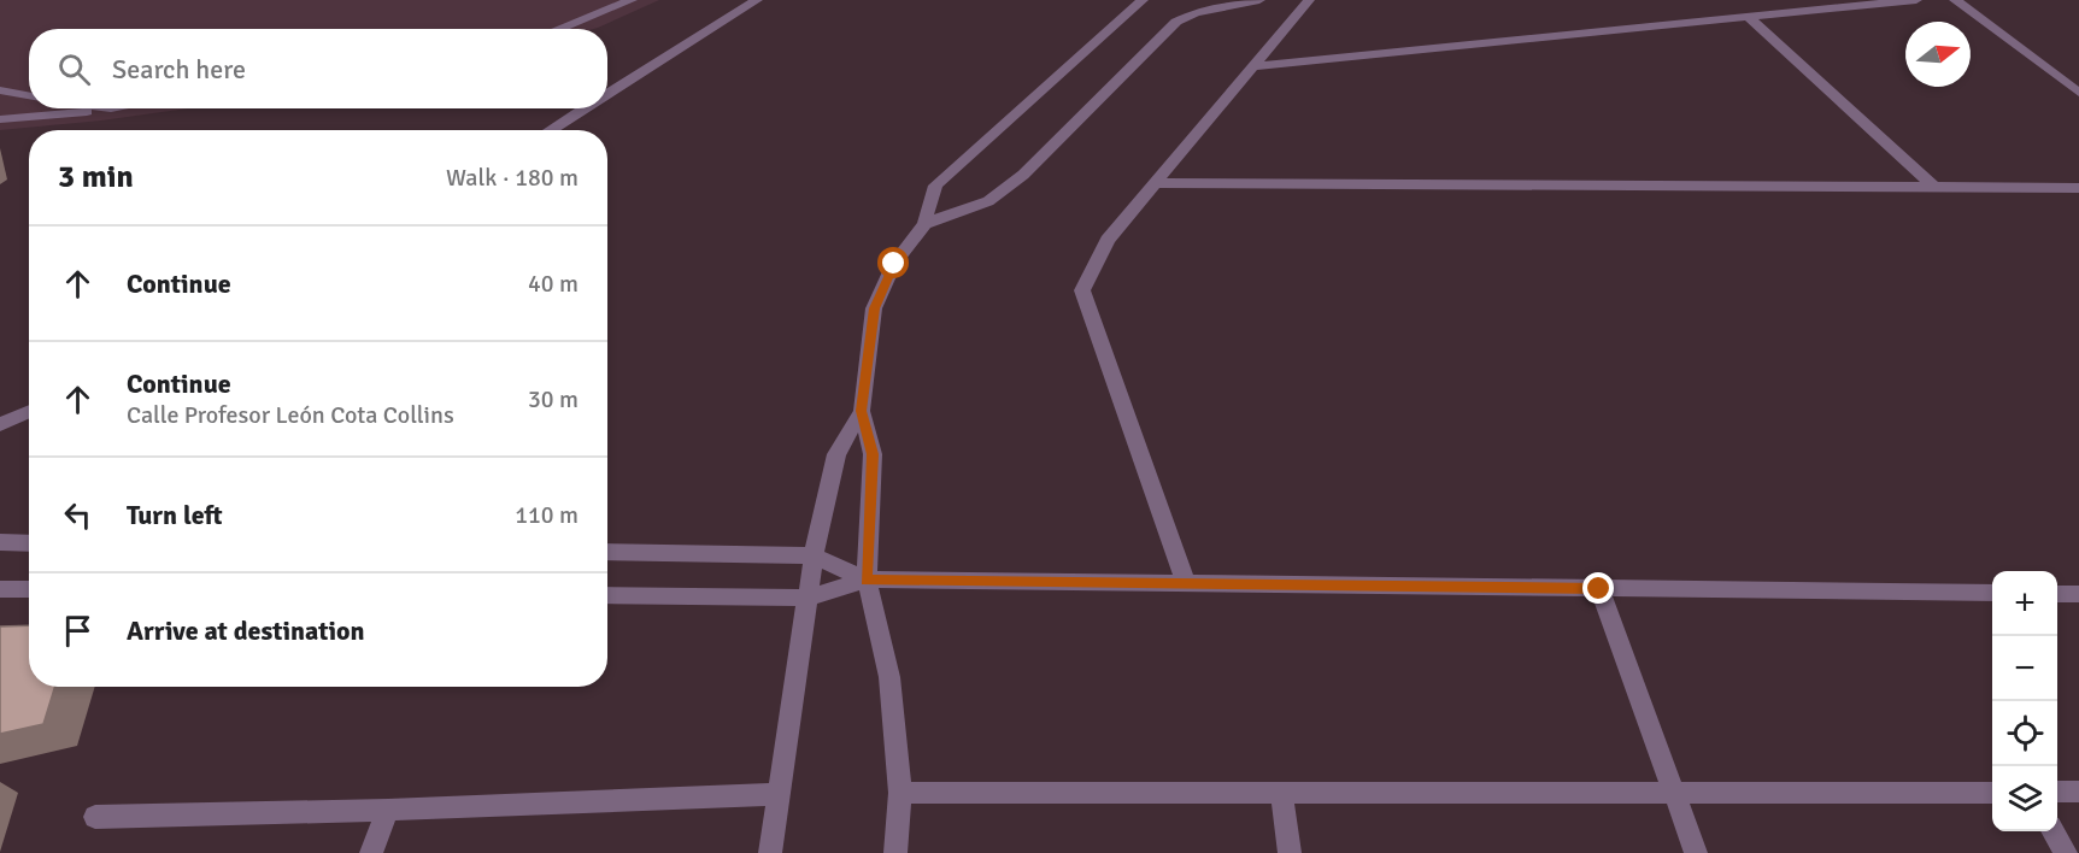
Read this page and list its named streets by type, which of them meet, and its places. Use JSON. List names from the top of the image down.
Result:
{
  "north": "right",
  "page": {
    "search": "Search here",
    "heading": ["3 min", "Walk · 180 m"],
    "list": [
      ["Continue", "40 m"],
      ["Continue", "Calle Profesor León Cota Collins", "30 m"],
      ["Turn left", "110 m"],
      "Arrive at destination"
    ],
    "map_buttons": ["+", "−"]
  }
}
